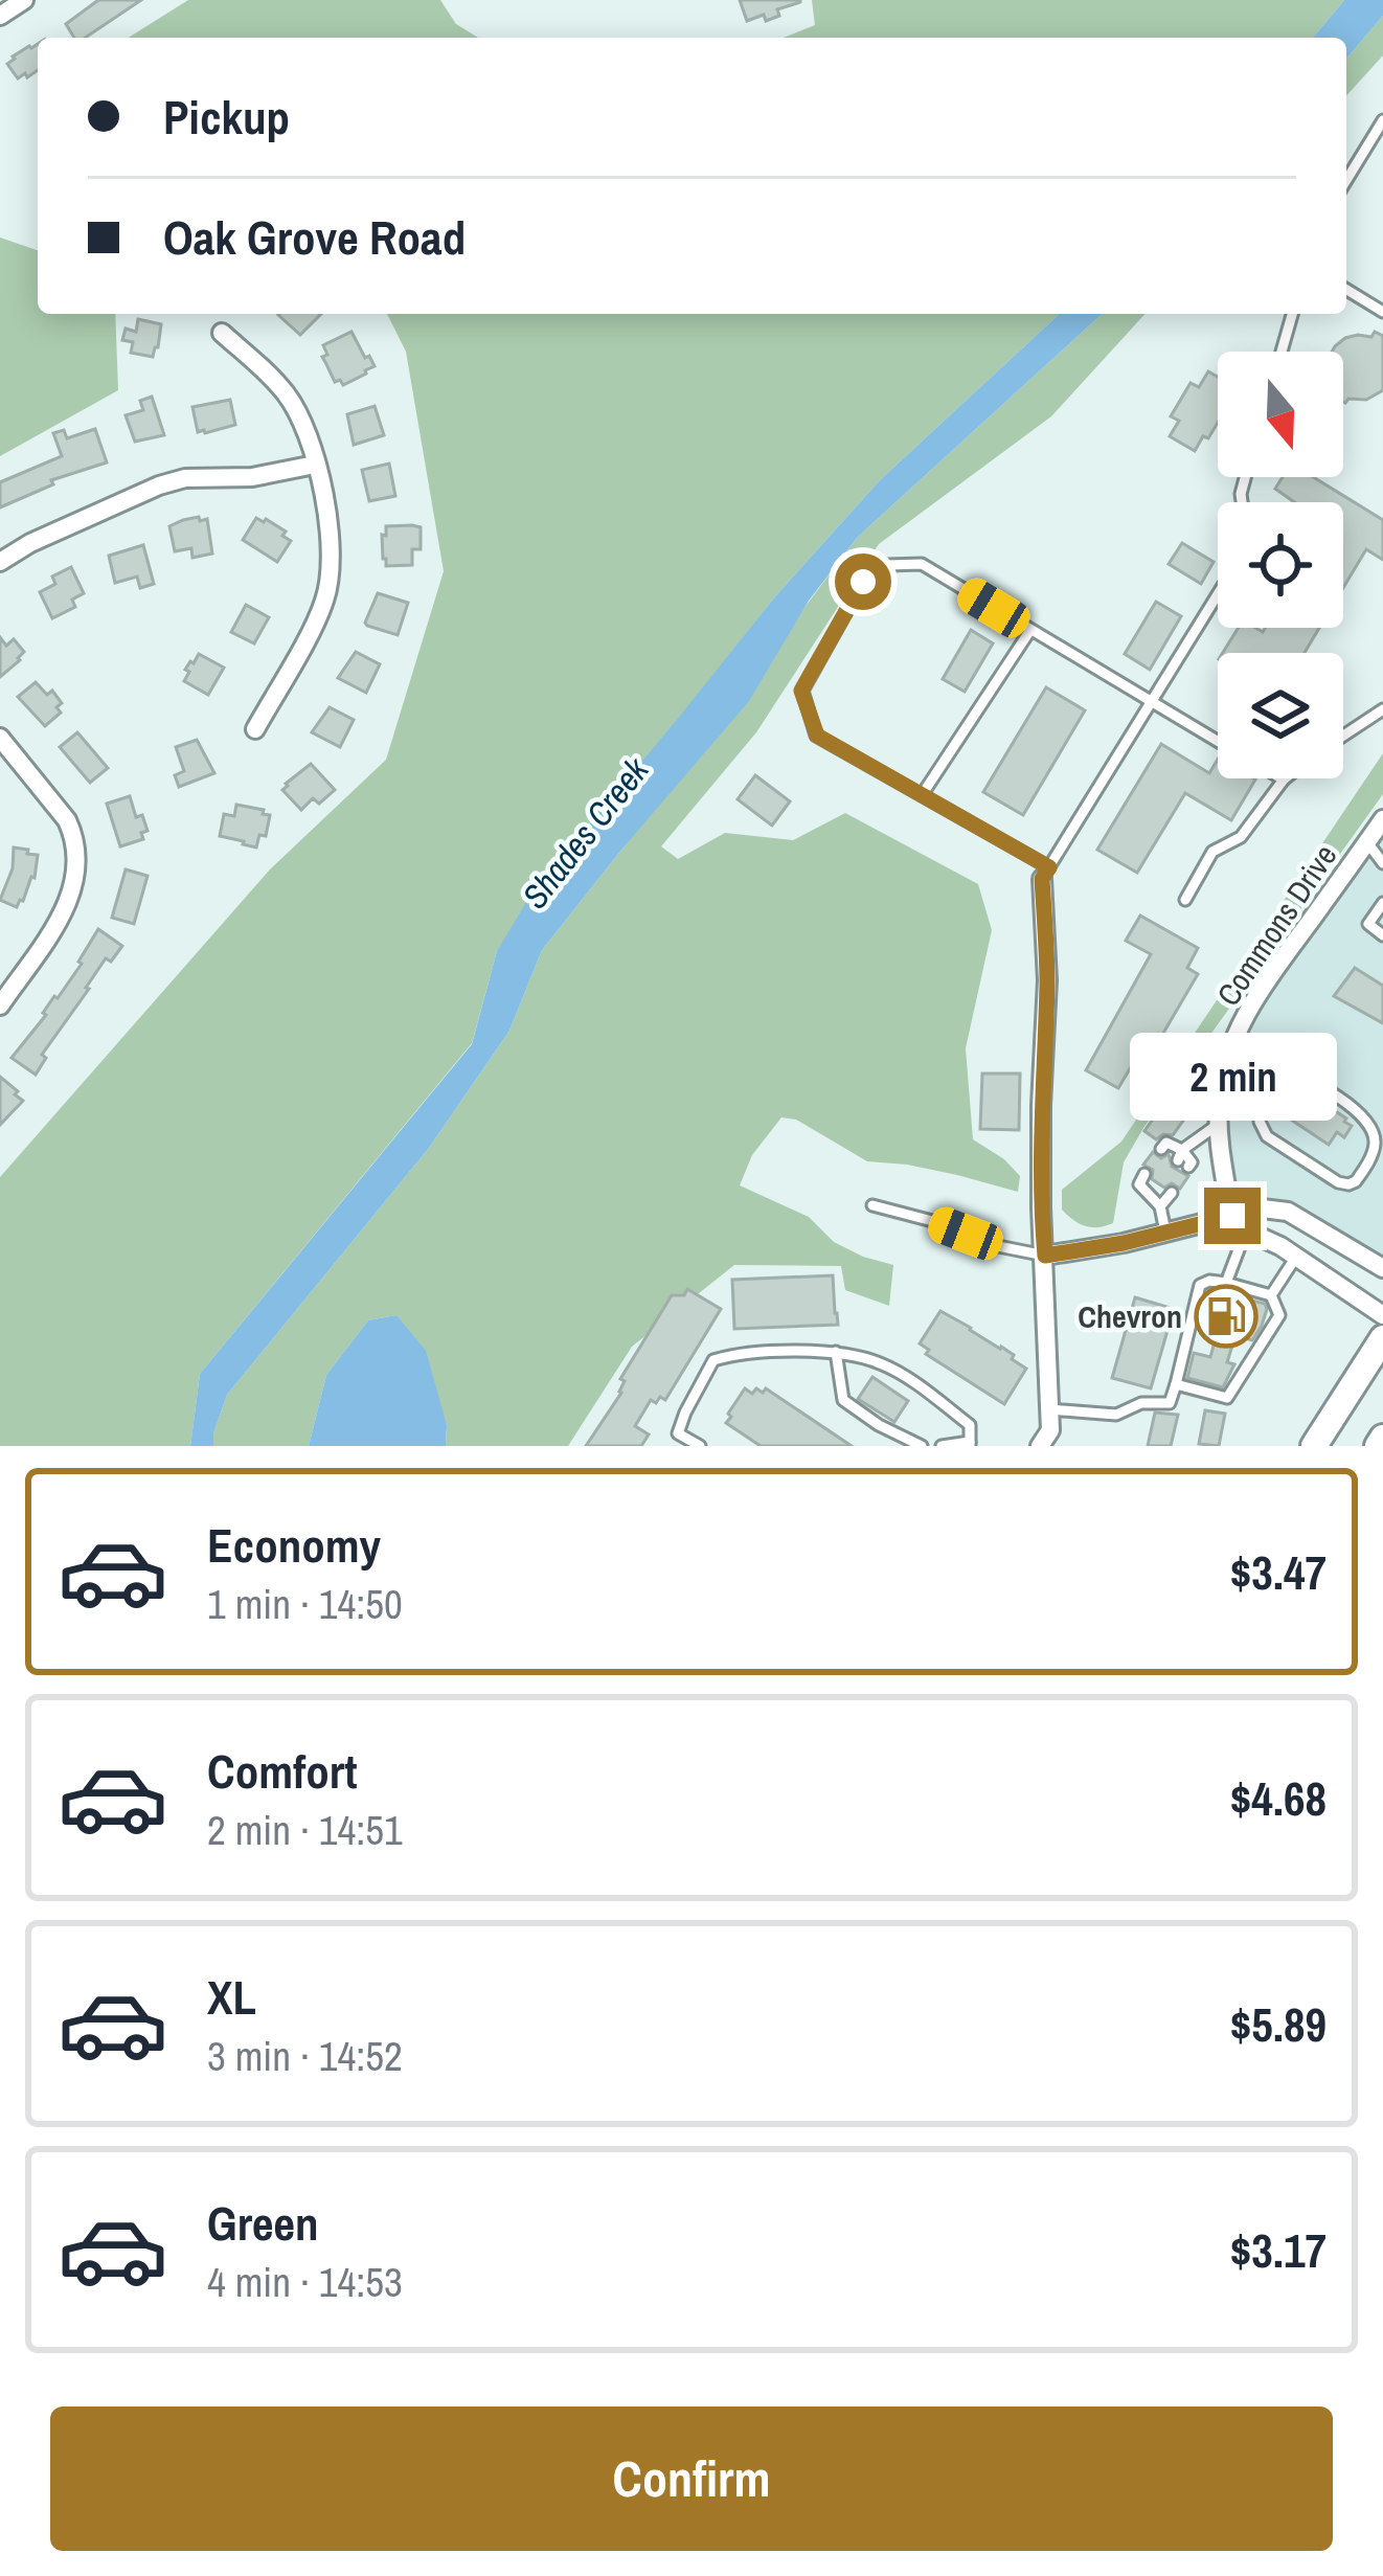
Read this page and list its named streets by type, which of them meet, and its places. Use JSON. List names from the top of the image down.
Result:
{
  "streets": {
    "street": ["Commons Drive"]
  },
  "water": ["Shades Creek"],
  "places": {
    "fuel station": ["Chevron"]
  },
  "north": "bottom",
  "page": {
    "banner": ["Pickup", "Oak Grove Road"],
    "bubble": "2 min",
    "list": [
      {
        "name": "Economy",
        "note": "1 min · 14:50",
        "value": "$3.47"
      },
      {
        "name": "Comfort",
        "note": "2 min · 14:51",
        "value": "$4.68"
      },
      {
        "name": "XL",
        "note": "3 min · 14:52",
        "value": "$5.89"
      },
      {
        "name": "Green",
        "note": "4 min · 14:53",
        "value": "$3.17"
      }
    ],
    "buttons": "Confirm"
  }
}
